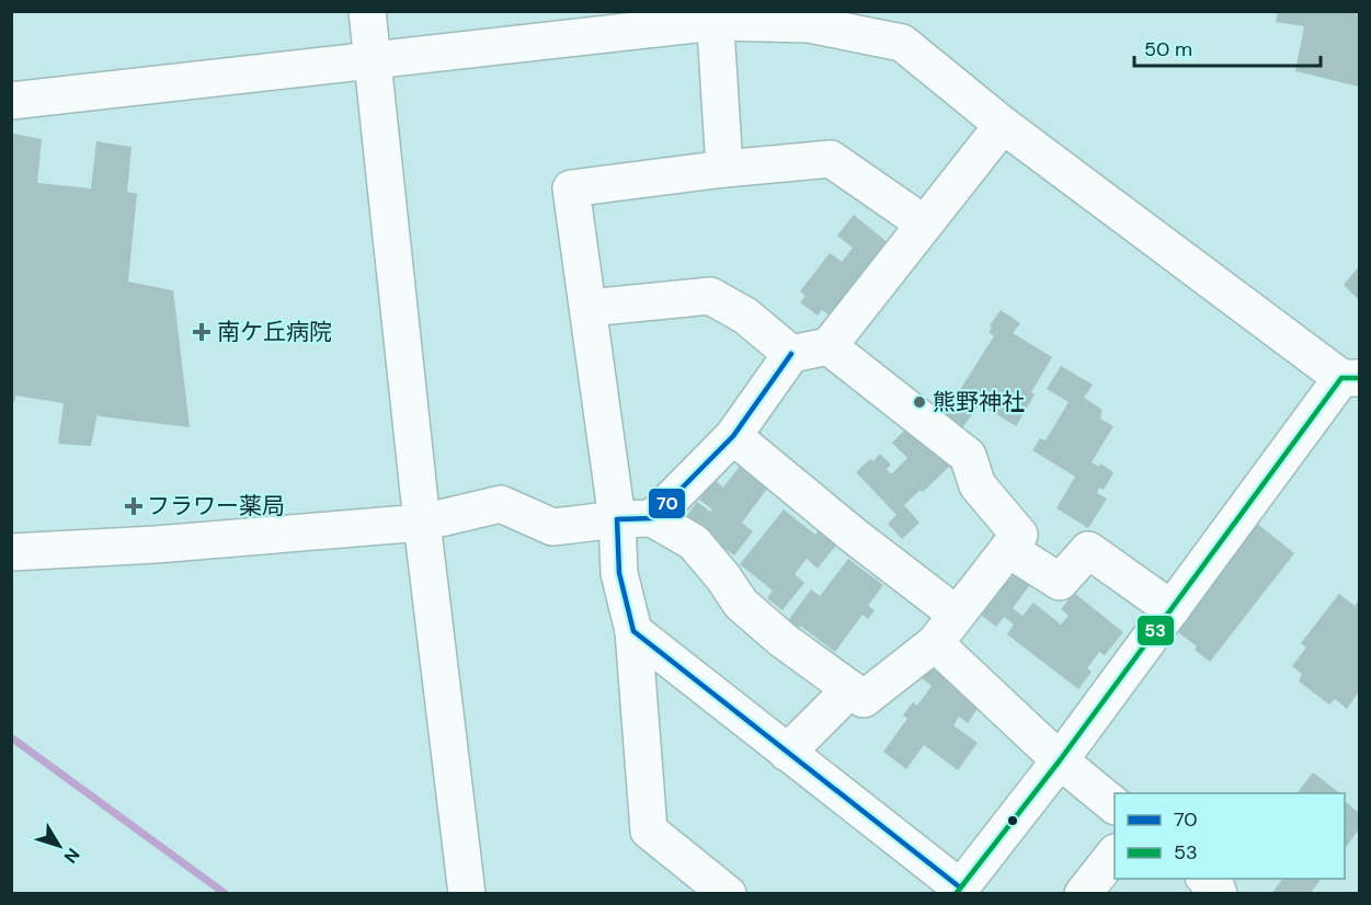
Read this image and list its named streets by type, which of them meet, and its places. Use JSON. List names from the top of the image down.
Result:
{
  "places": {
    "health": ["南ケ丘病院", "フラワー薬局"],
    "other": ["熊野神社"]
  },
  "lines": ["transit line 70", "transit line 53"],
  "legend": ["70", "53"],
  "scale_bar": "50 m",
  "north": "bottom right"
}
